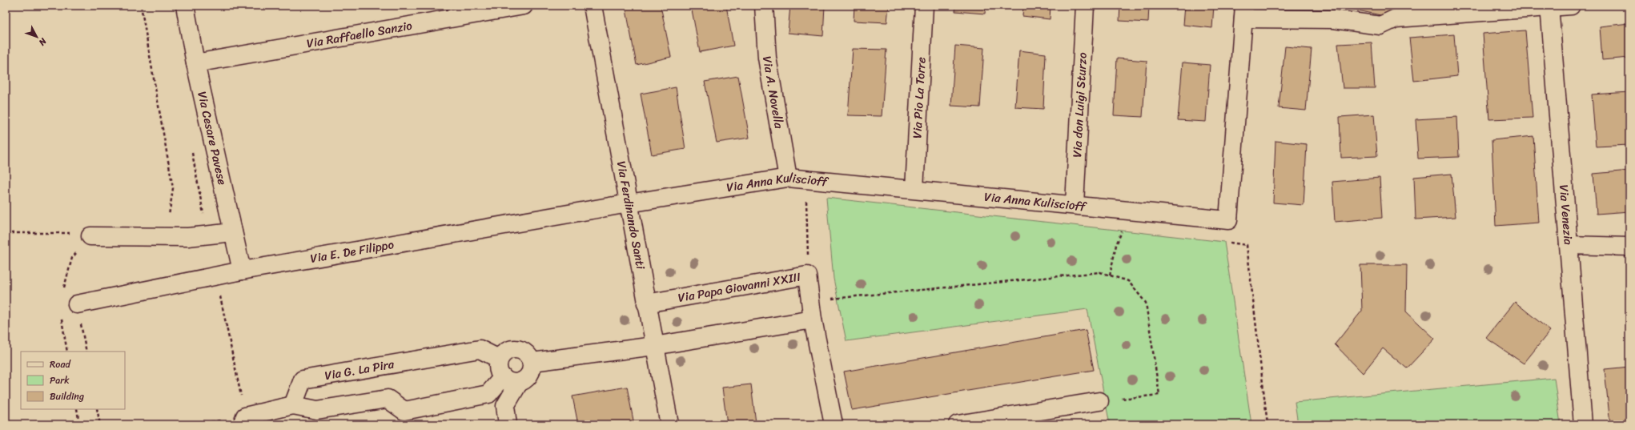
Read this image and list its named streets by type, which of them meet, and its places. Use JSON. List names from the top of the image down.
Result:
{
  "streets": {
    "street": [
      "Via Raffaello Sanzio",
      "Via A. Novella",
      "Via Pio La Torre",
      "Via don Luigi Sturzo",
      "Via Cesare Pavese",
      "Via Anna Kuliscioff",
      "Via Venezia",
      "Via Ferdinando Santi",
      "Via E. De Filippo",
      "Via Papa Giovanni XXIII",
      "Via G. La Pira"
    ]
  },
  "crossings": [
    ["Via Raffaello Sanzio", "Via Cesare Pavese"],
    ["Via A. Novella", "Via Anna Kuliscioff"],
    ["Via Pio La Torre", "Via Anna Kuliscioff"],
    ["Via don Luigi Sturzo", "Via Anna Kuliscioff"],
    ["Via Cesare Pavese", "Via E. De Filippo"],
    ["Via Anna Kuliscioff", "Via Ferdinando Santi"],
    ["Via Anna Kuliscioff", "Via E. De Filippo"],
    ["Via Ferdinando Santi", "Via E. De Filippo"],
    ["Via Ferdinando Santi", "Via Papa Giovanni XXIII"]
  ],
  "legend": ["Road", "Park", "Building"],
  "north": "bottom right"
}
